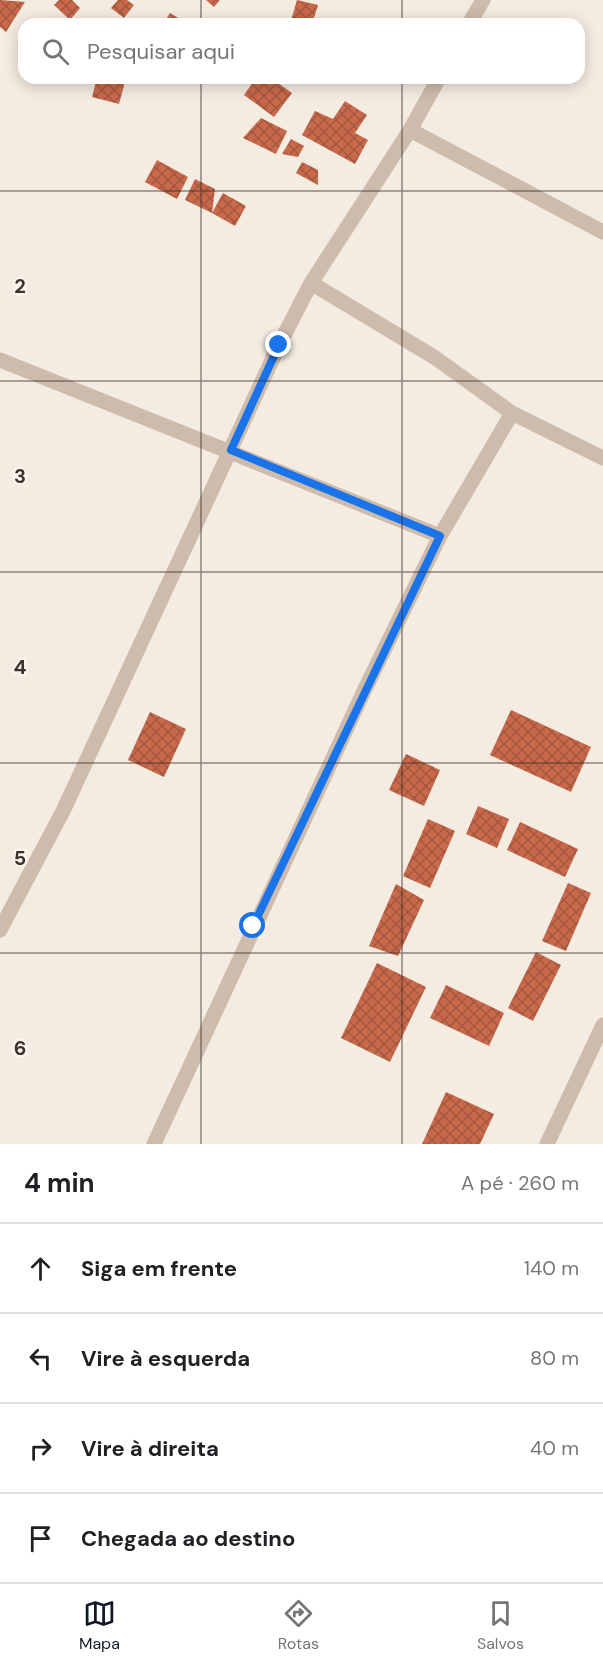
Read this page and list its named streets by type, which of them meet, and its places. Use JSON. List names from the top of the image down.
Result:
{
  "page": {
    "search": "Pesquisar aqui",
    "heading": ["4 min", "A pé · 260 m"],
    "list": [
      ["Siga em frente", "140 m"],
      ["Vire à esquerda", "80 m"],
      ["Vire à direita", "40 m"],
      "Chegada ao destino"
    ],
    "nav": ["Mapa", "Rotas", "Salvos"]
  },
  "grid": {
    "rows": [
      "2",
      "3",
      "4",
      "5",
      "6"
    ]
  }
}
